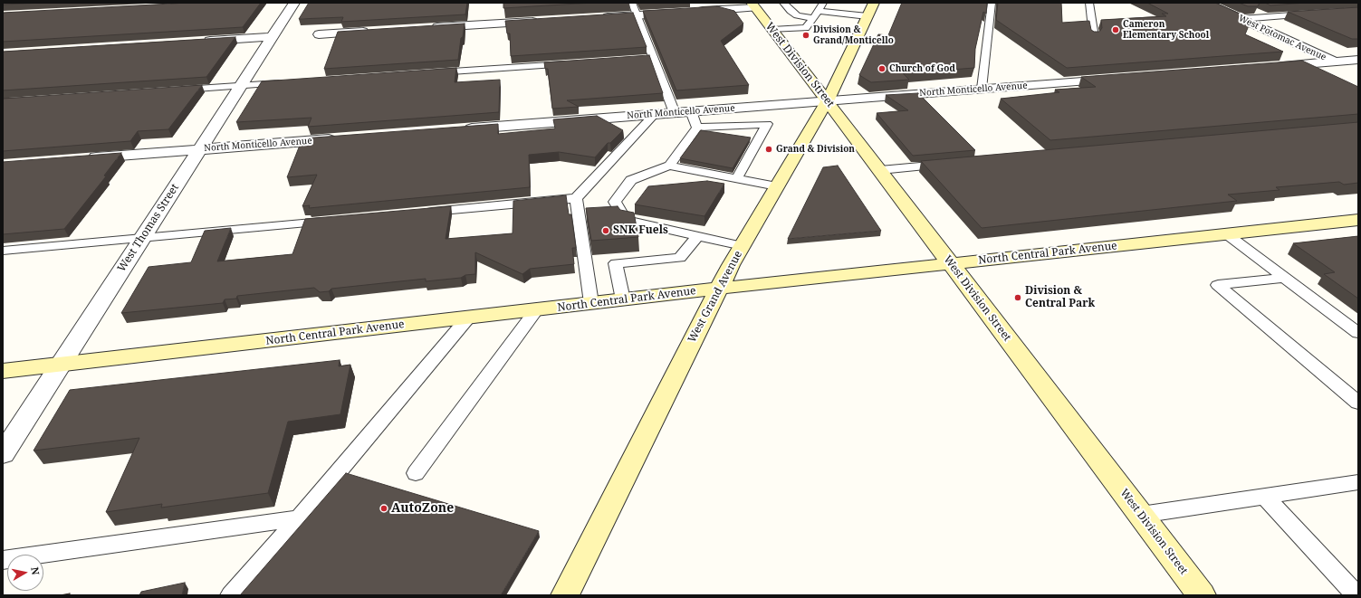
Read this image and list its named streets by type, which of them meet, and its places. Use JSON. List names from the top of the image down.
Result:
{
  "streets": {
    "main road": ["West Division Street", "North Central Park Avenue", "West Grand Avenue"],
    "street": ["West Potomac Avenue", "North Monticello Avenue", "West Thomas Street"]
  },
  "crossings": [
    ["West Division Street", "North Monticello Avenue"],
    ["West Division Street", "North Central Park Avenue"],
    ["West Division Street", "West Grand Avenue"],
    ["North Monticello Avenue", "West Thomas Street"],
    ["North Monticello Avenue", "West Grand Avenue"],
    ["West Thomas Street", "North Central Park Avenue"],
    ["North Central Park Avenue", "West Grand Avenue"]
  ],
  "places": [
    "Cameron Elementary School",
    "Division & Grand/Monticello",
    "Church of God",
    "Grand & Division",
    "SNK Fuels",
    "Division & Central Park",
    "AutoZone"
  ],
  "north": "right"
}
